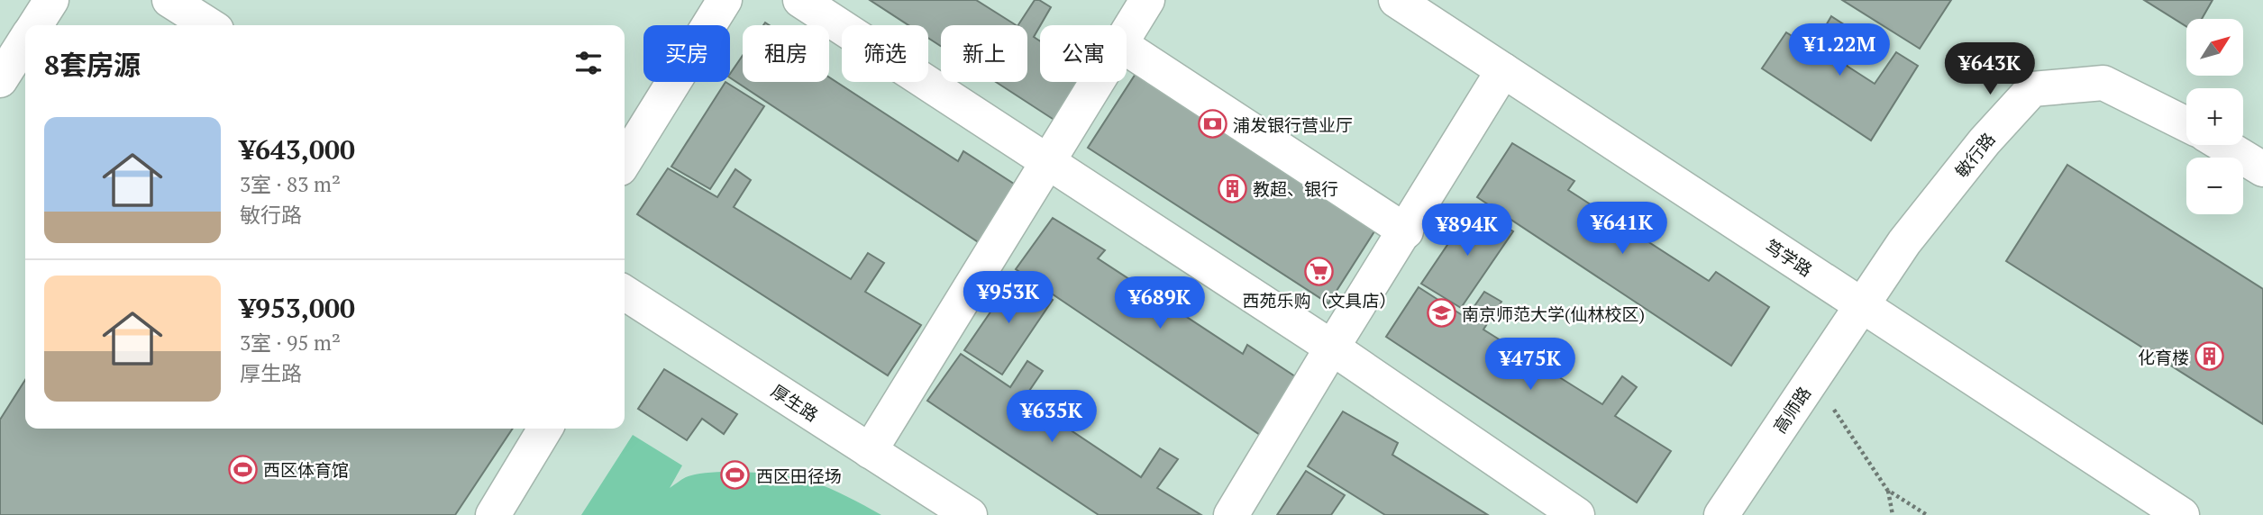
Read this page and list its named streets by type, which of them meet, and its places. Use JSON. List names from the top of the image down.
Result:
{
  "streets": {
    "street": [
      "敏行路",
      "笃学路",
      "厚生路",
      "高师路"
    ]
  },
  "crossings": [
    ["敏行路", "笃学路"],
    ["敏行路", "高师路"],
    ["笃学路", "高师路"]
  ],
  "places": {
    "bank": ["浦发银行营业厅"],
    "building": ["教超、银行", "化育楼"],
    "supermarket": ["西苑乐购（文具店）"],
    "school or university": ["南京师范大学(仙林校区)"],
    "sports": ["西区体育馆", "西区田径场"]
  },
  "north": "top right",
  "page": {
    "map_buttons": ["+", "−"],
    "price": [
      "¥1.22M",
      "¥643K",
      "¥641K",
      "¥894K",
      "¥953K",
      "¥689K",
      "¥475K",
      "¥635K"
    ],
    "chip": [
      "买房",
      "租房",
      "筛选",
      "新上",
      "公寓"
    ],
    "heading": "8套房源",
    "list": [
      {
        "name": "¥643,000",
        "note": "3室 · 83 m² · 敏行路"
      },
      {
        "name": "¥953,000",
        "note": "3室 · 95 m² · 厚生路"
      }
    ]
  }
}
